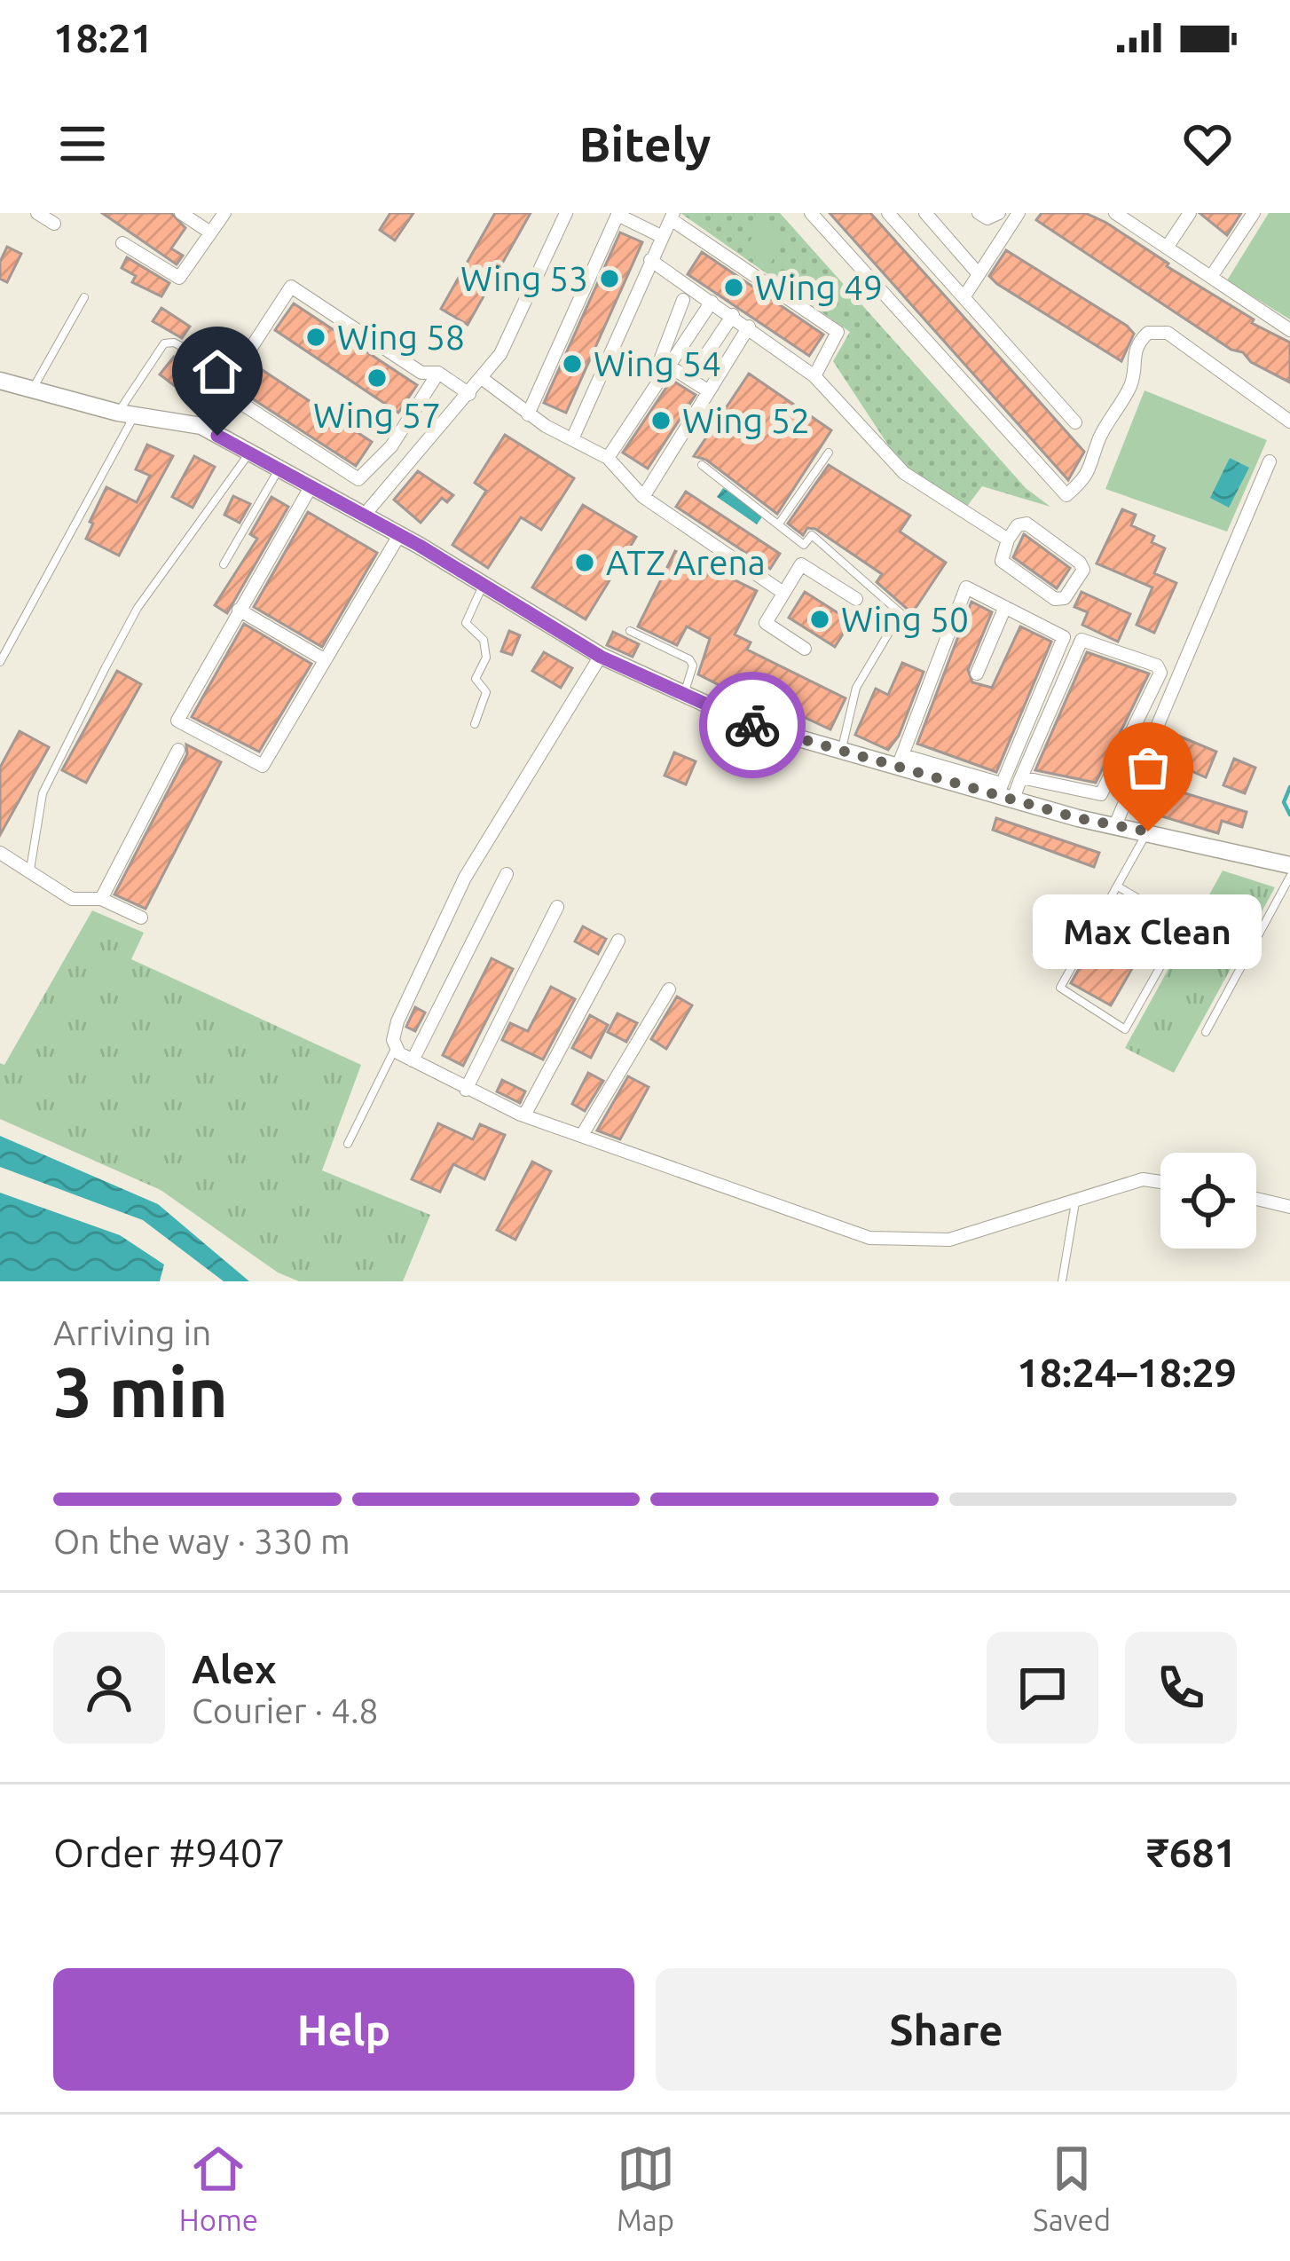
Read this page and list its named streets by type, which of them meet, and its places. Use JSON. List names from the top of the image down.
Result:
{
  "places": [
    "Wing 53",
    "Wing 49",
    "Wing 58",
    "Wing 54",
    "Wing 57",
    "Wing 52",
    "ATZ Arena",
    "Wing 50",
    "Max Clean"
  ],
  "page": {
    "status": "18:21",
    "header": "Bitely",
    "bubble": "Max Clean",
    "heading": ["3 min", "Arriving in", "18:24–18:29"],
    "panel": [
      "Alex",
      "Courier · 4.8",
      "Order #9407",
      "₹681"
    ],
    "bar": "On the way · 330 m",
    "buttons": ["Help", "Share"],
    "tabs": ["Home", "Map", "Saved"]
  }
}
